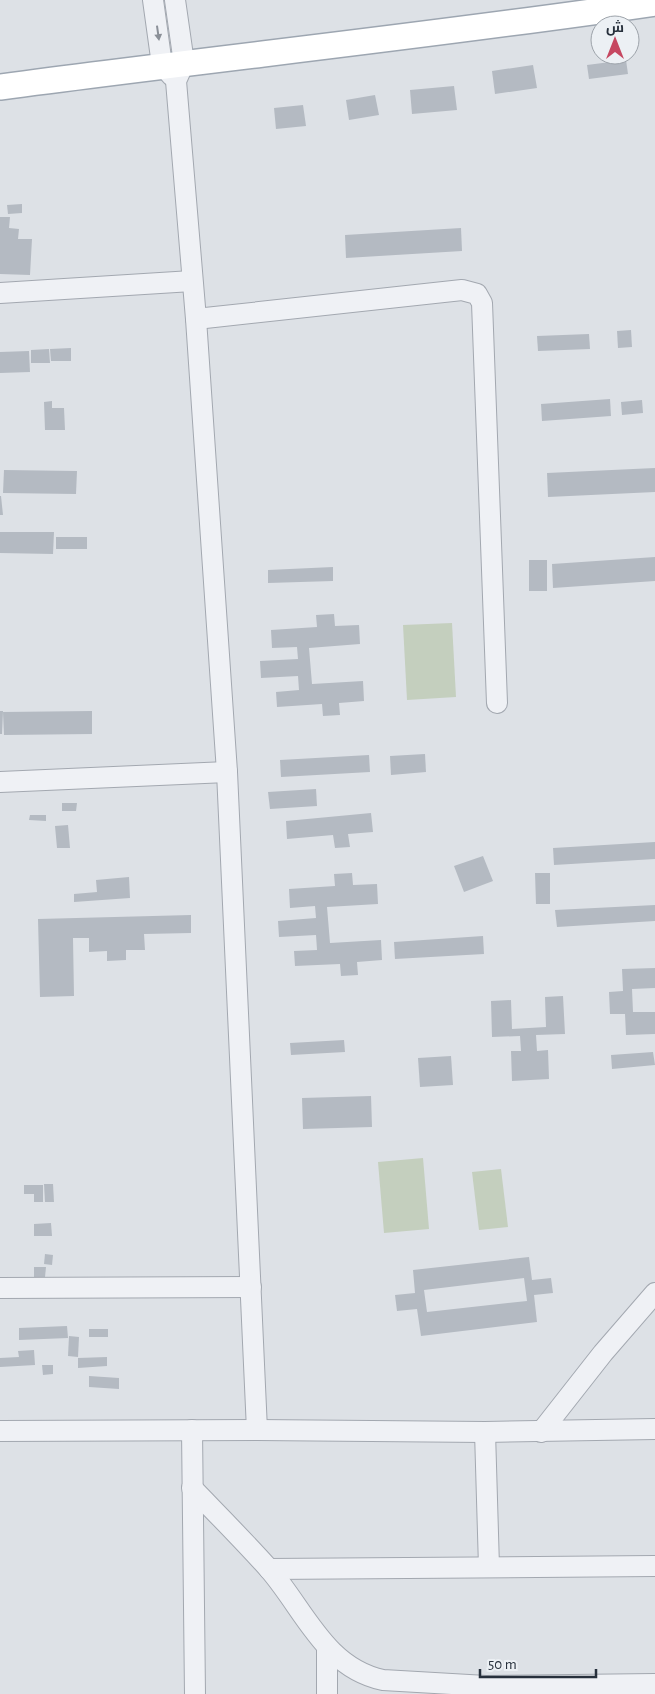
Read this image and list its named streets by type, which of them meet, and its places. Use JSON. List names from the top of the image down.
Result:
{
  "scale_bar": "50 m",
  "north": "top"
}
